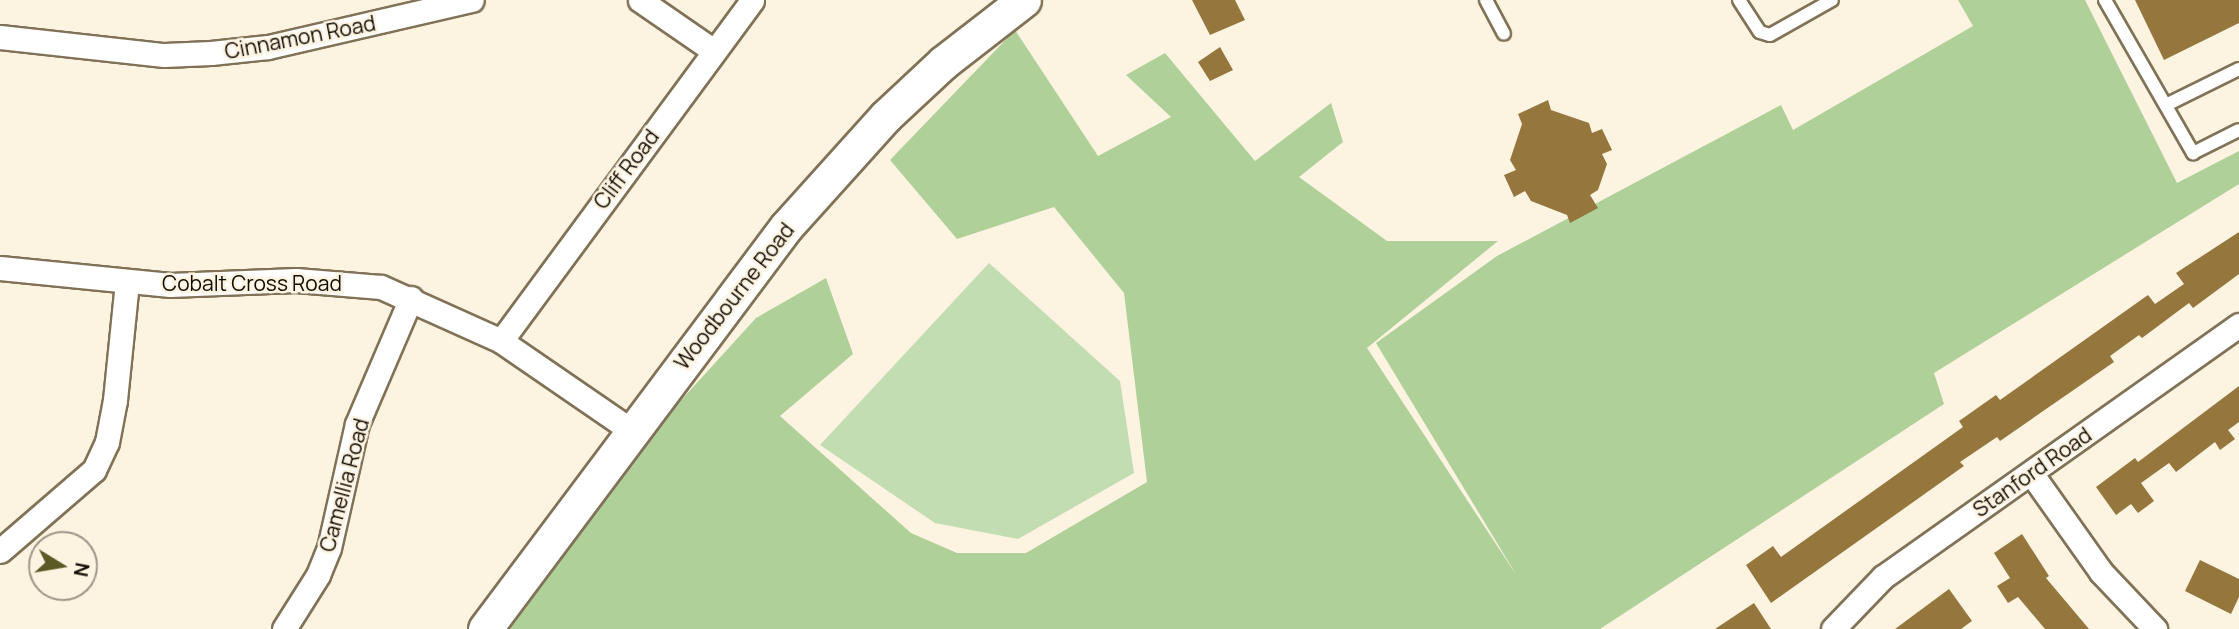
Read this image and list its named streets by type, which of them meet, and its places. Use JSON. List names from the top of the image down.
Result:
{
  "streets": {
    "main road": ["Woodbourne Road"],
    "street": [
      "Cinnamon Road",
      "Cliff Road",
      "Cobalt Cross Road",
      "Stanford Road",
      "Camellia Road"
    ]
  },
  "crossings": [
    ["Cliff Road", "Cobalt Cross Road"],
    ["Cobalt Cross Road", "Woodbourne Road"],
    ["Cobalt Cross Road", "Camellia Road"]
  ],
  "north": "right"
}
